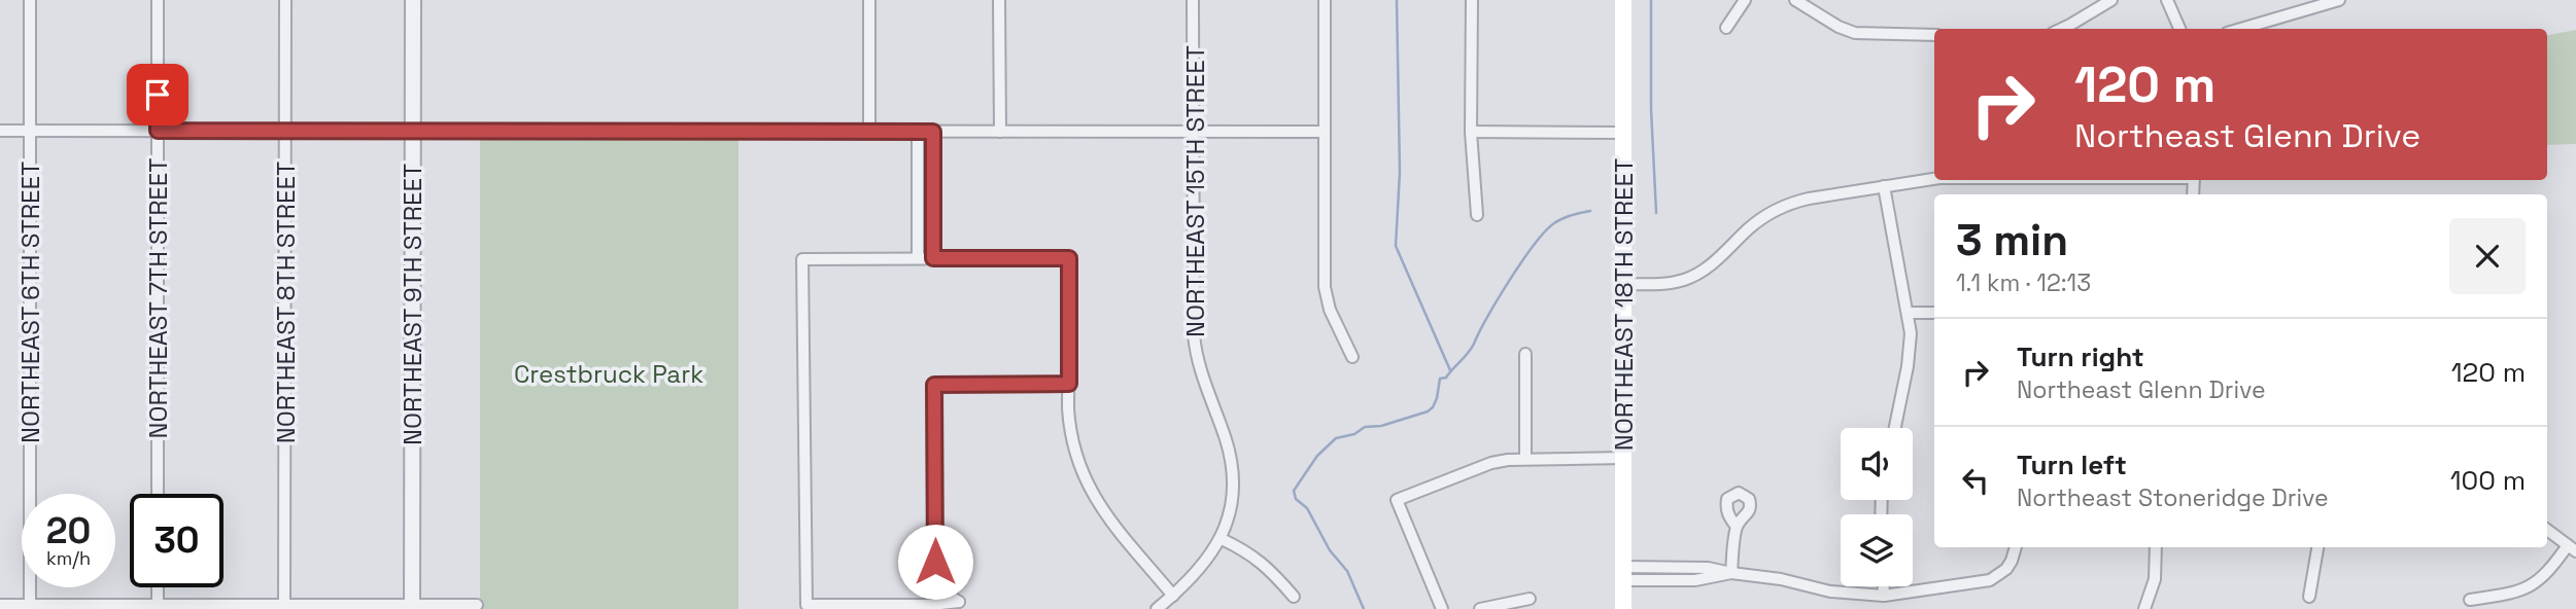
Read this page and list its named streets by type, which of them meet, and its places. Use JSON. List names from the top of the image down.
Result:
{
  "streets": {
    "main road": ["NORTHEAST 18TH STREET"],
    "street": [
      "NORTHEAST 15TH STREET",
      "NORTHEAST 7TH STREET",
      "NORTHEAST 6TH STREET",
      "NORTHEAST 8TH STREET",
      "NORTHEAST 9TH STREET"
    ]
  },
  "parks": ["Crestbruck Park"],
  "page": {
    "turn": ["120 m", "Northeast Glenn Drive"],
    "heading": ["3 min", "1.1 km · 12:13"],
    "list": [
      {
        "name": "Turn right",
        "note": "Northeast Glenn Drive",
        "value": "120 m"
      },
      {
        "name": "Turn left",
        "note": "Northeast Stoneridge Drive",
        "value": "100 m"
      }
    ],
    "speed": "20 km/h",
    "limit": "30"
  }
}
